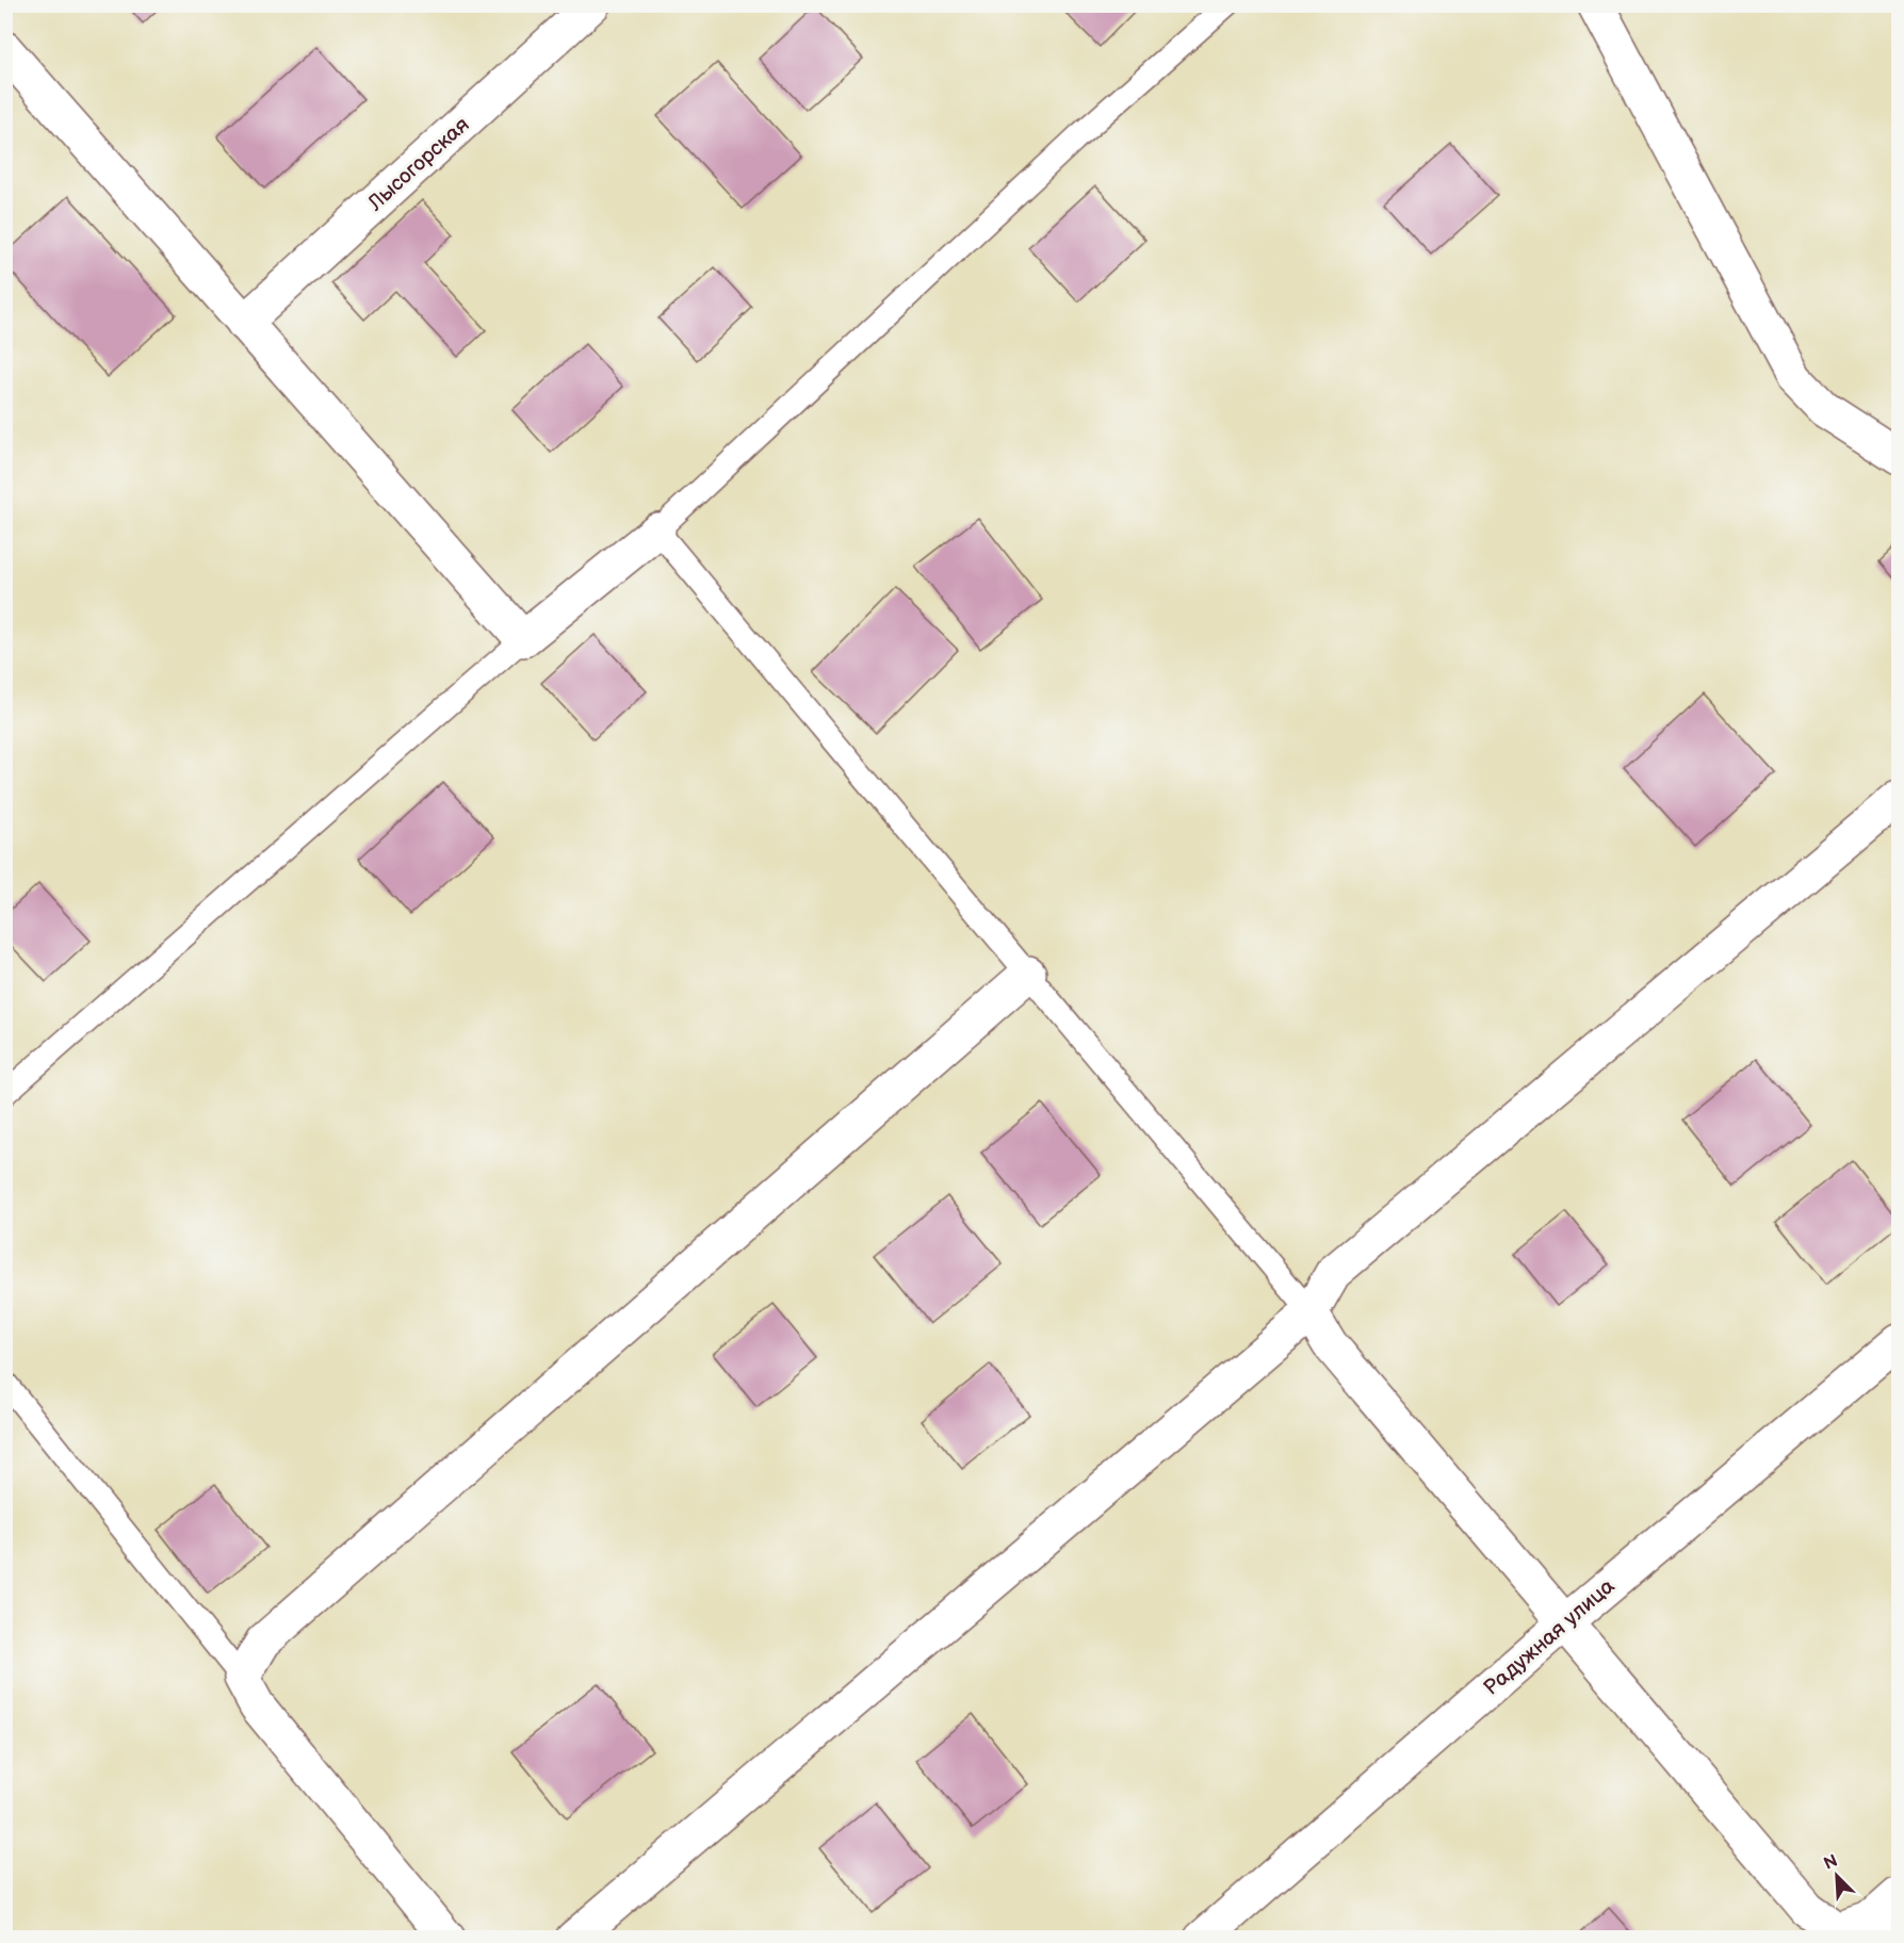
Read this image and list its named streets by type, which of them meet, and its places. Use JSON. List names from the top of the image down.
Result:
{
  "streets": {
    "street": ["Лысогорская", "Радужная улица"]
  },
  "north": "top left"
}
